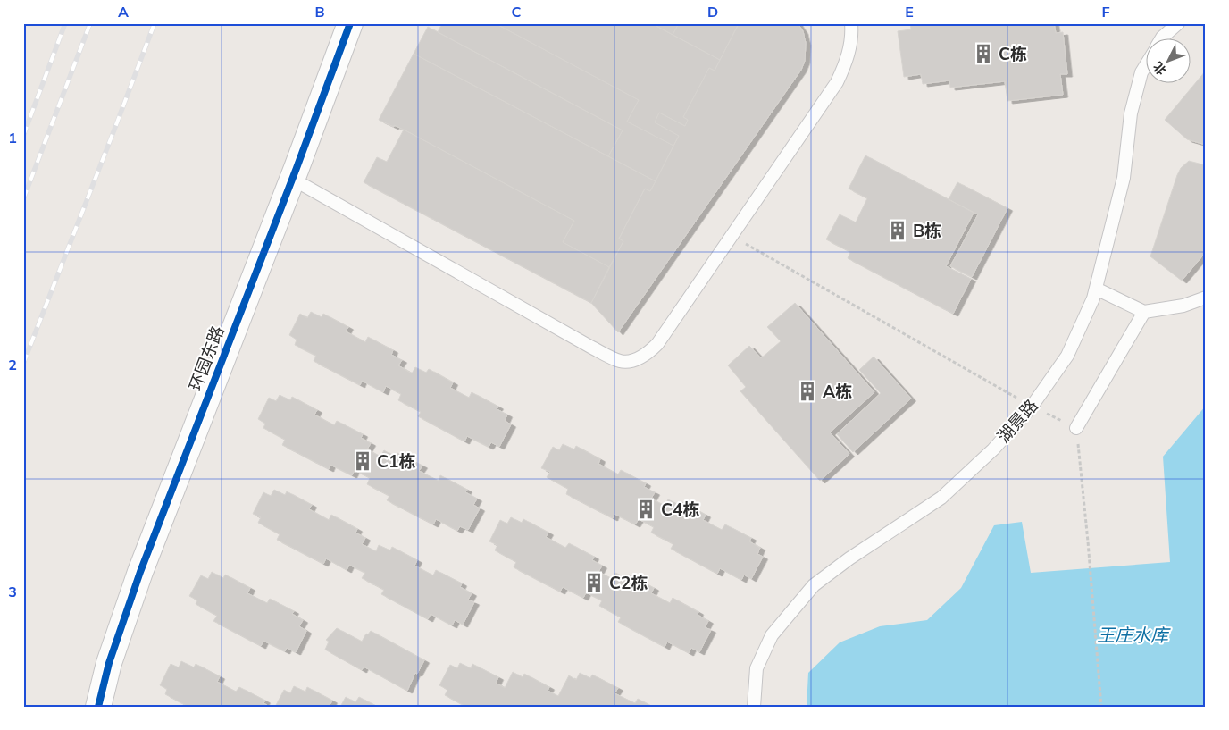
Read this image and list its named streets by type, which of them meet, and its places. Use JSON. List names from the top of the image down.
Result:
{
  "streets": {
    "street": ["环园东路"],
    "lane": ["湖景路"]
  },
  "water": ["王庄水库"],
  "places": {
    "building": [
      "C栋",
      "B栋",
      "A栋",
      "C1栋",
      "C4栋",
      "C2栋"
    ]
  },
  "north": "bottom left",
  "grid": {
    "columns": [
      "A",
      "B",
      "C",
      "D",
      "E",
      "F"
    ],
    "rows": ["1", "2", "3"]
  }
}
